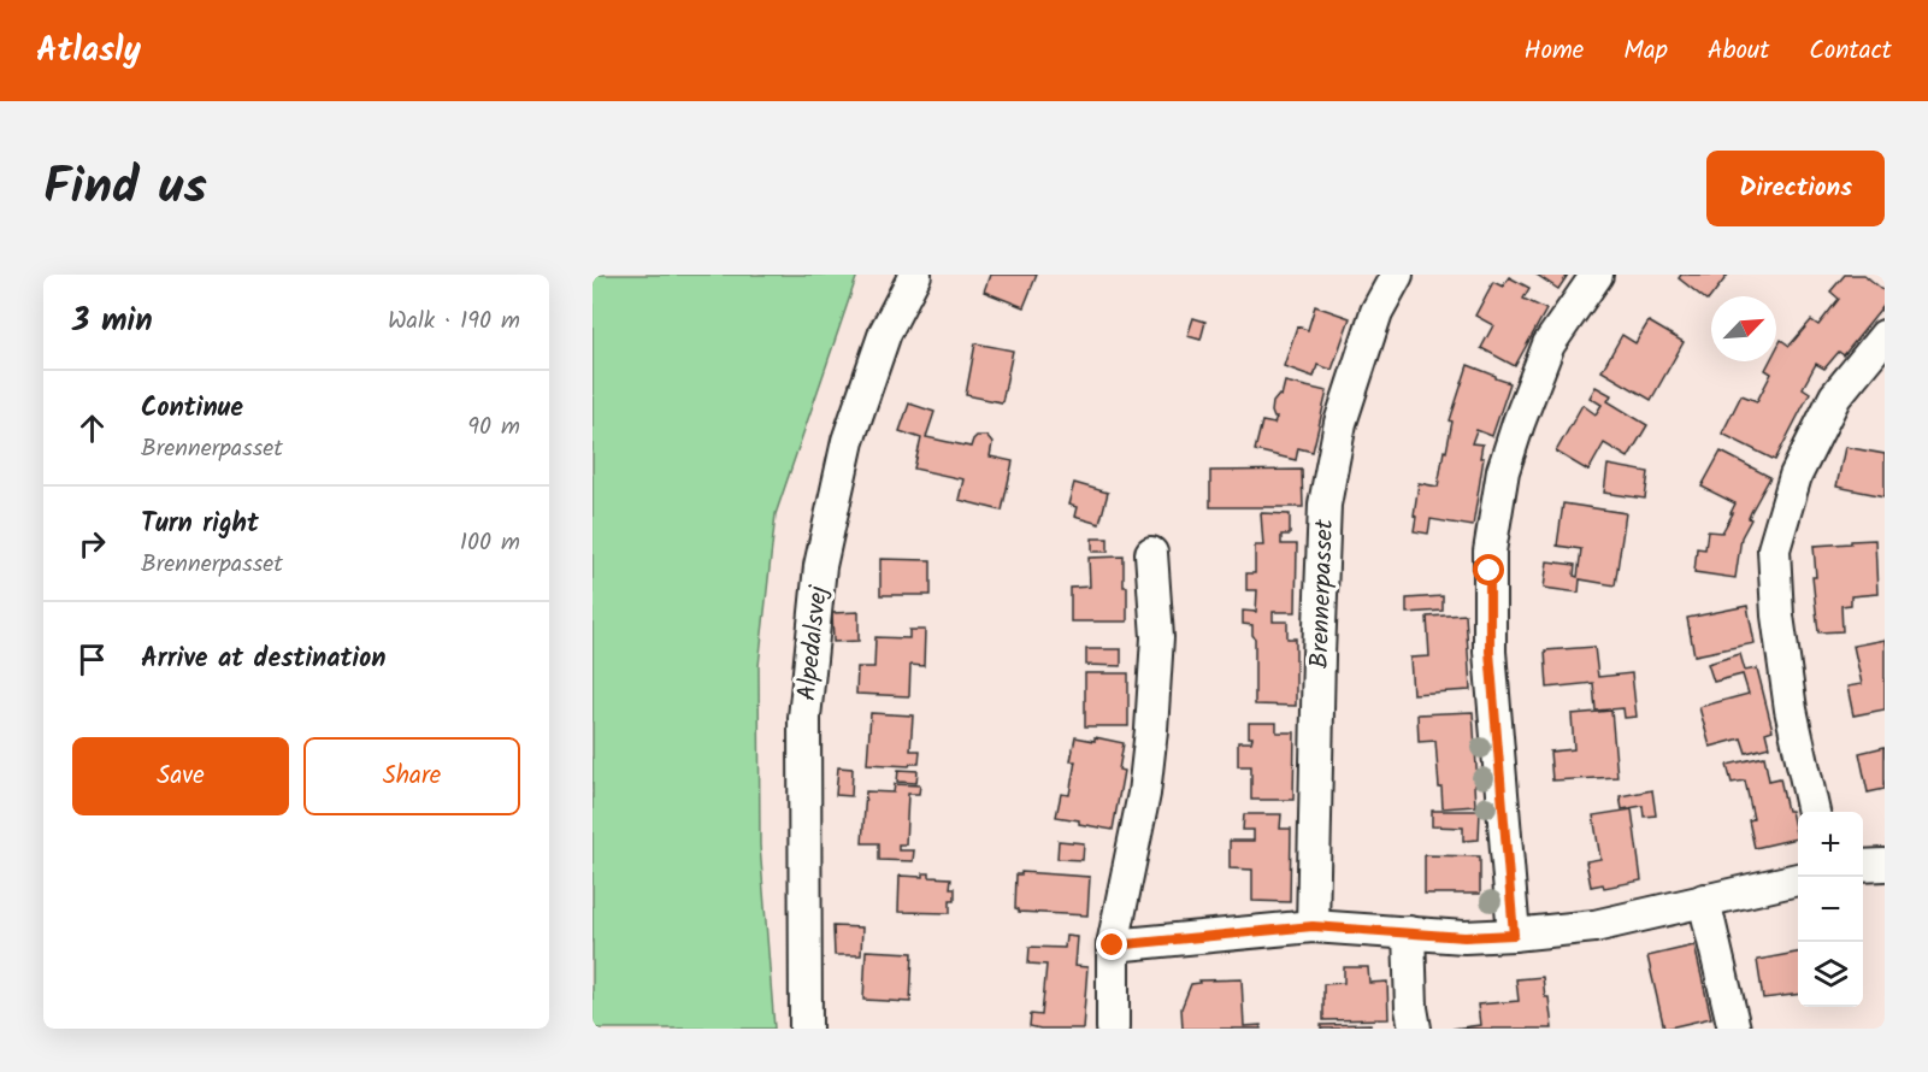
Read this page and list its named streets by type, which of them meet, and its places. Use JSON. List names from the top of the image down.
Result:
{
  "streets": {
    "street": ["Brennerpasset", "Alpedalsvej"]
  },
  "north": "top right",
  "page": {
    "header": "Atlasly",
    "nav": [
      "Home",
      "Map",
      "About",
      "Contact"
    ],
    "title": "Find us",
    "buttons": [
      "Directions",
      ["Save", "Share"]
    ],
    "heading": ["3 min", "Walk · 190 m"],
    "list": [
      ["Continue", "Brennerpasset", "90 m"],
      ["Turn right", "Brennerpasset", "100 m"],
      "Arrive at destination"
    ],
    "map_buttons": ["+", "−"]
  }
}
